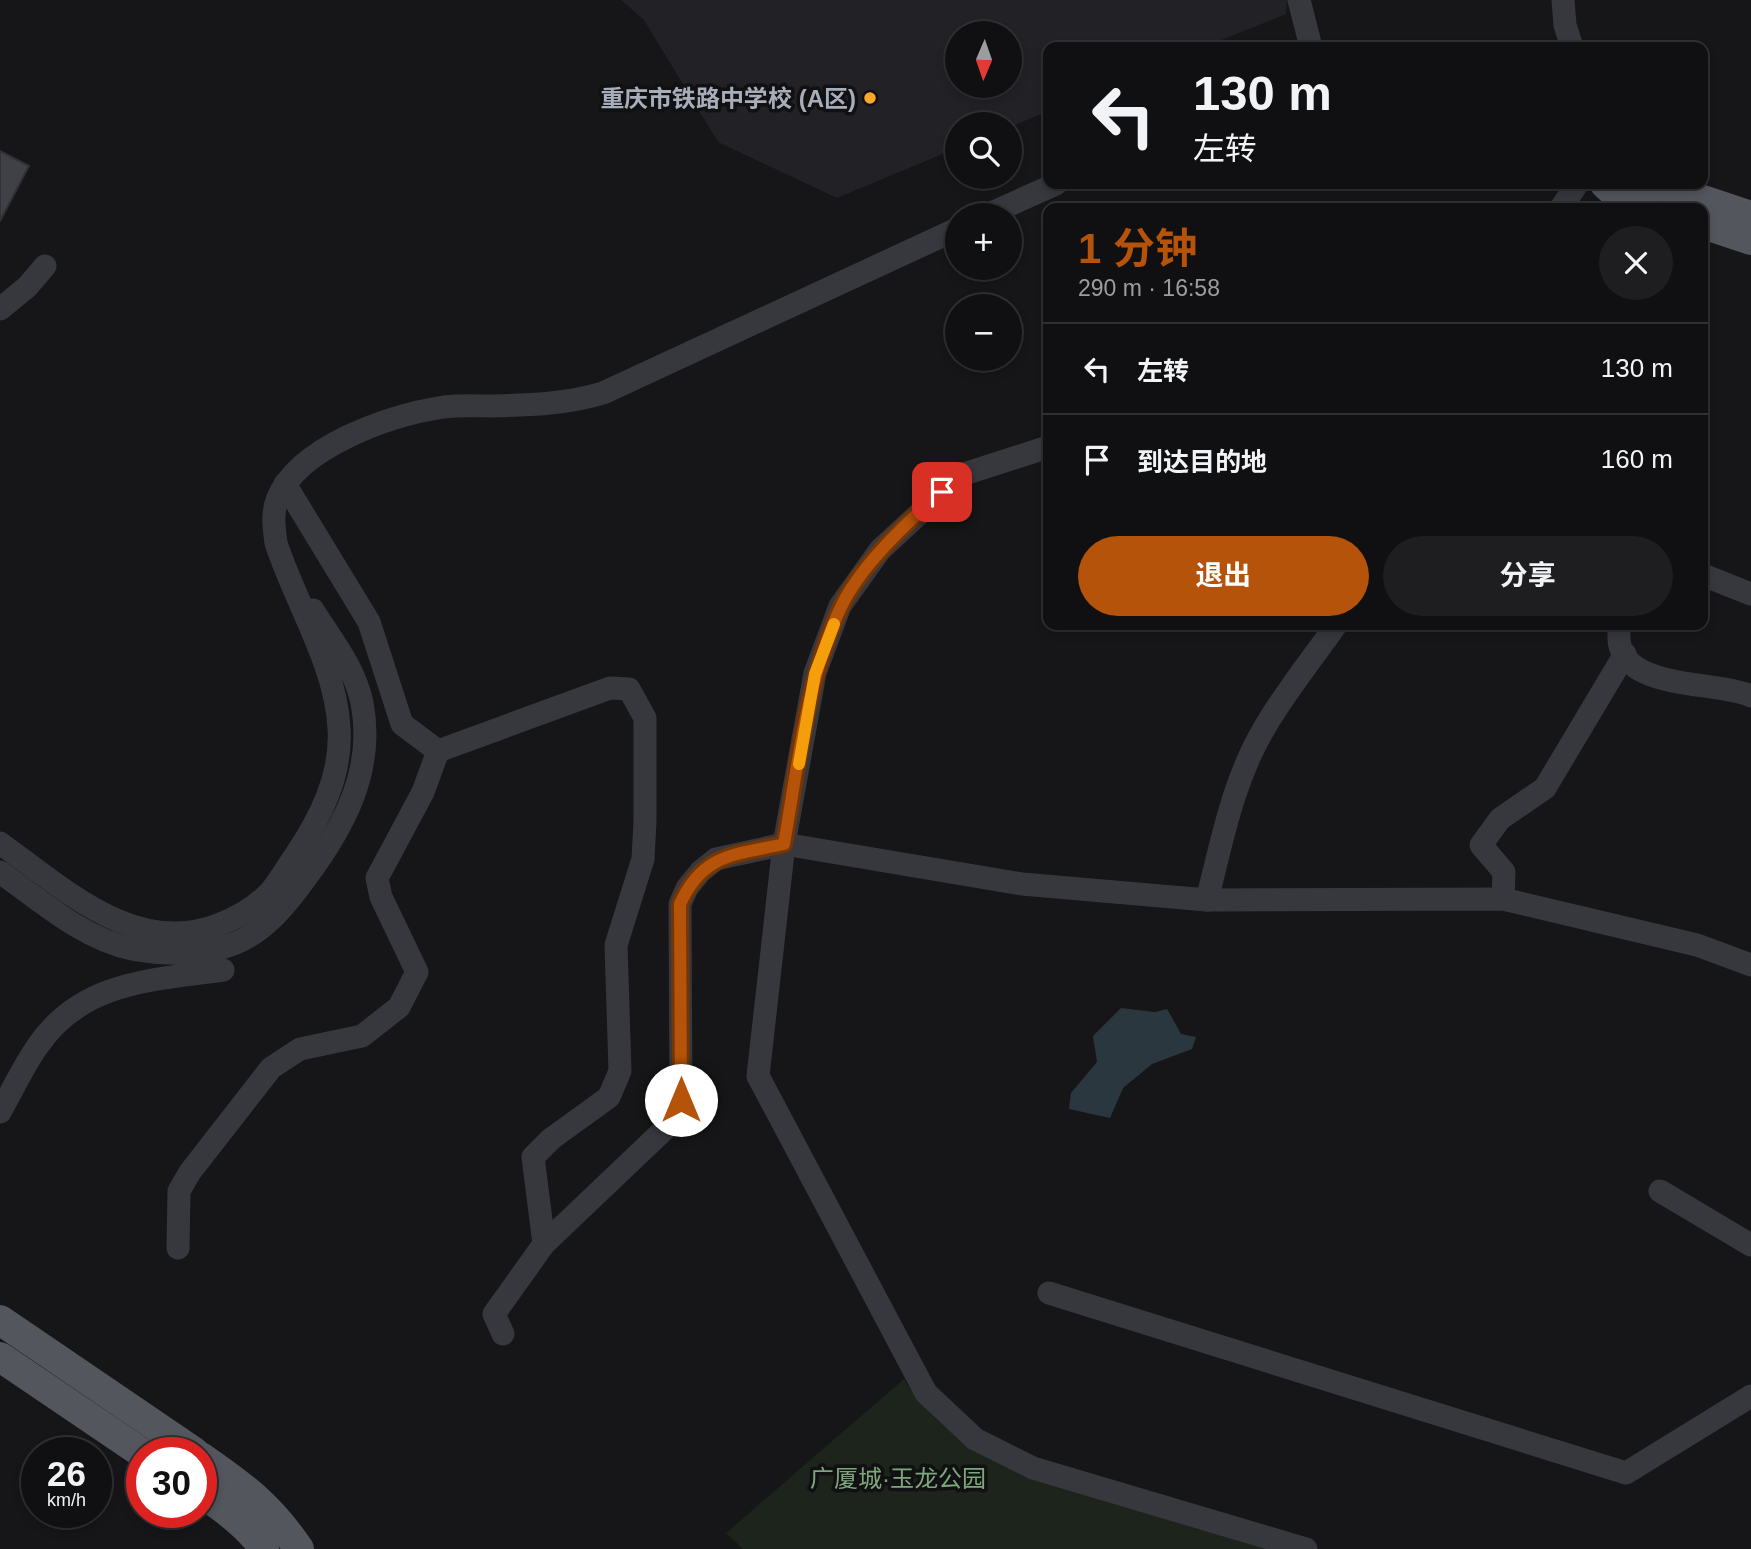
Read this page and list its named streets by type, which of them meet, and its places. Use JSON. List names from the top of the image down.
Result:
{
  "parks": ["广厦城·玉龙公园"],
  "places": ["重庆市铁路中学校 (A区)"],
  "north": "bottom",
  "page": {
    "map_buttons": ["+", "−"],
    "turn": ["130 m", "左转"],
    "heading": ["1 分钟", "290 m · 16:58"],
    "list": [
      {
        "name": "左转",
        "value": "130 m"
      },
      {
        "name": "到达目的地",
        "value": "160 m"
      }
    ],
    "buttons": ["退出", "分享"],
    "speed": "26 km/h",
    "limit": "30"
  }
}
